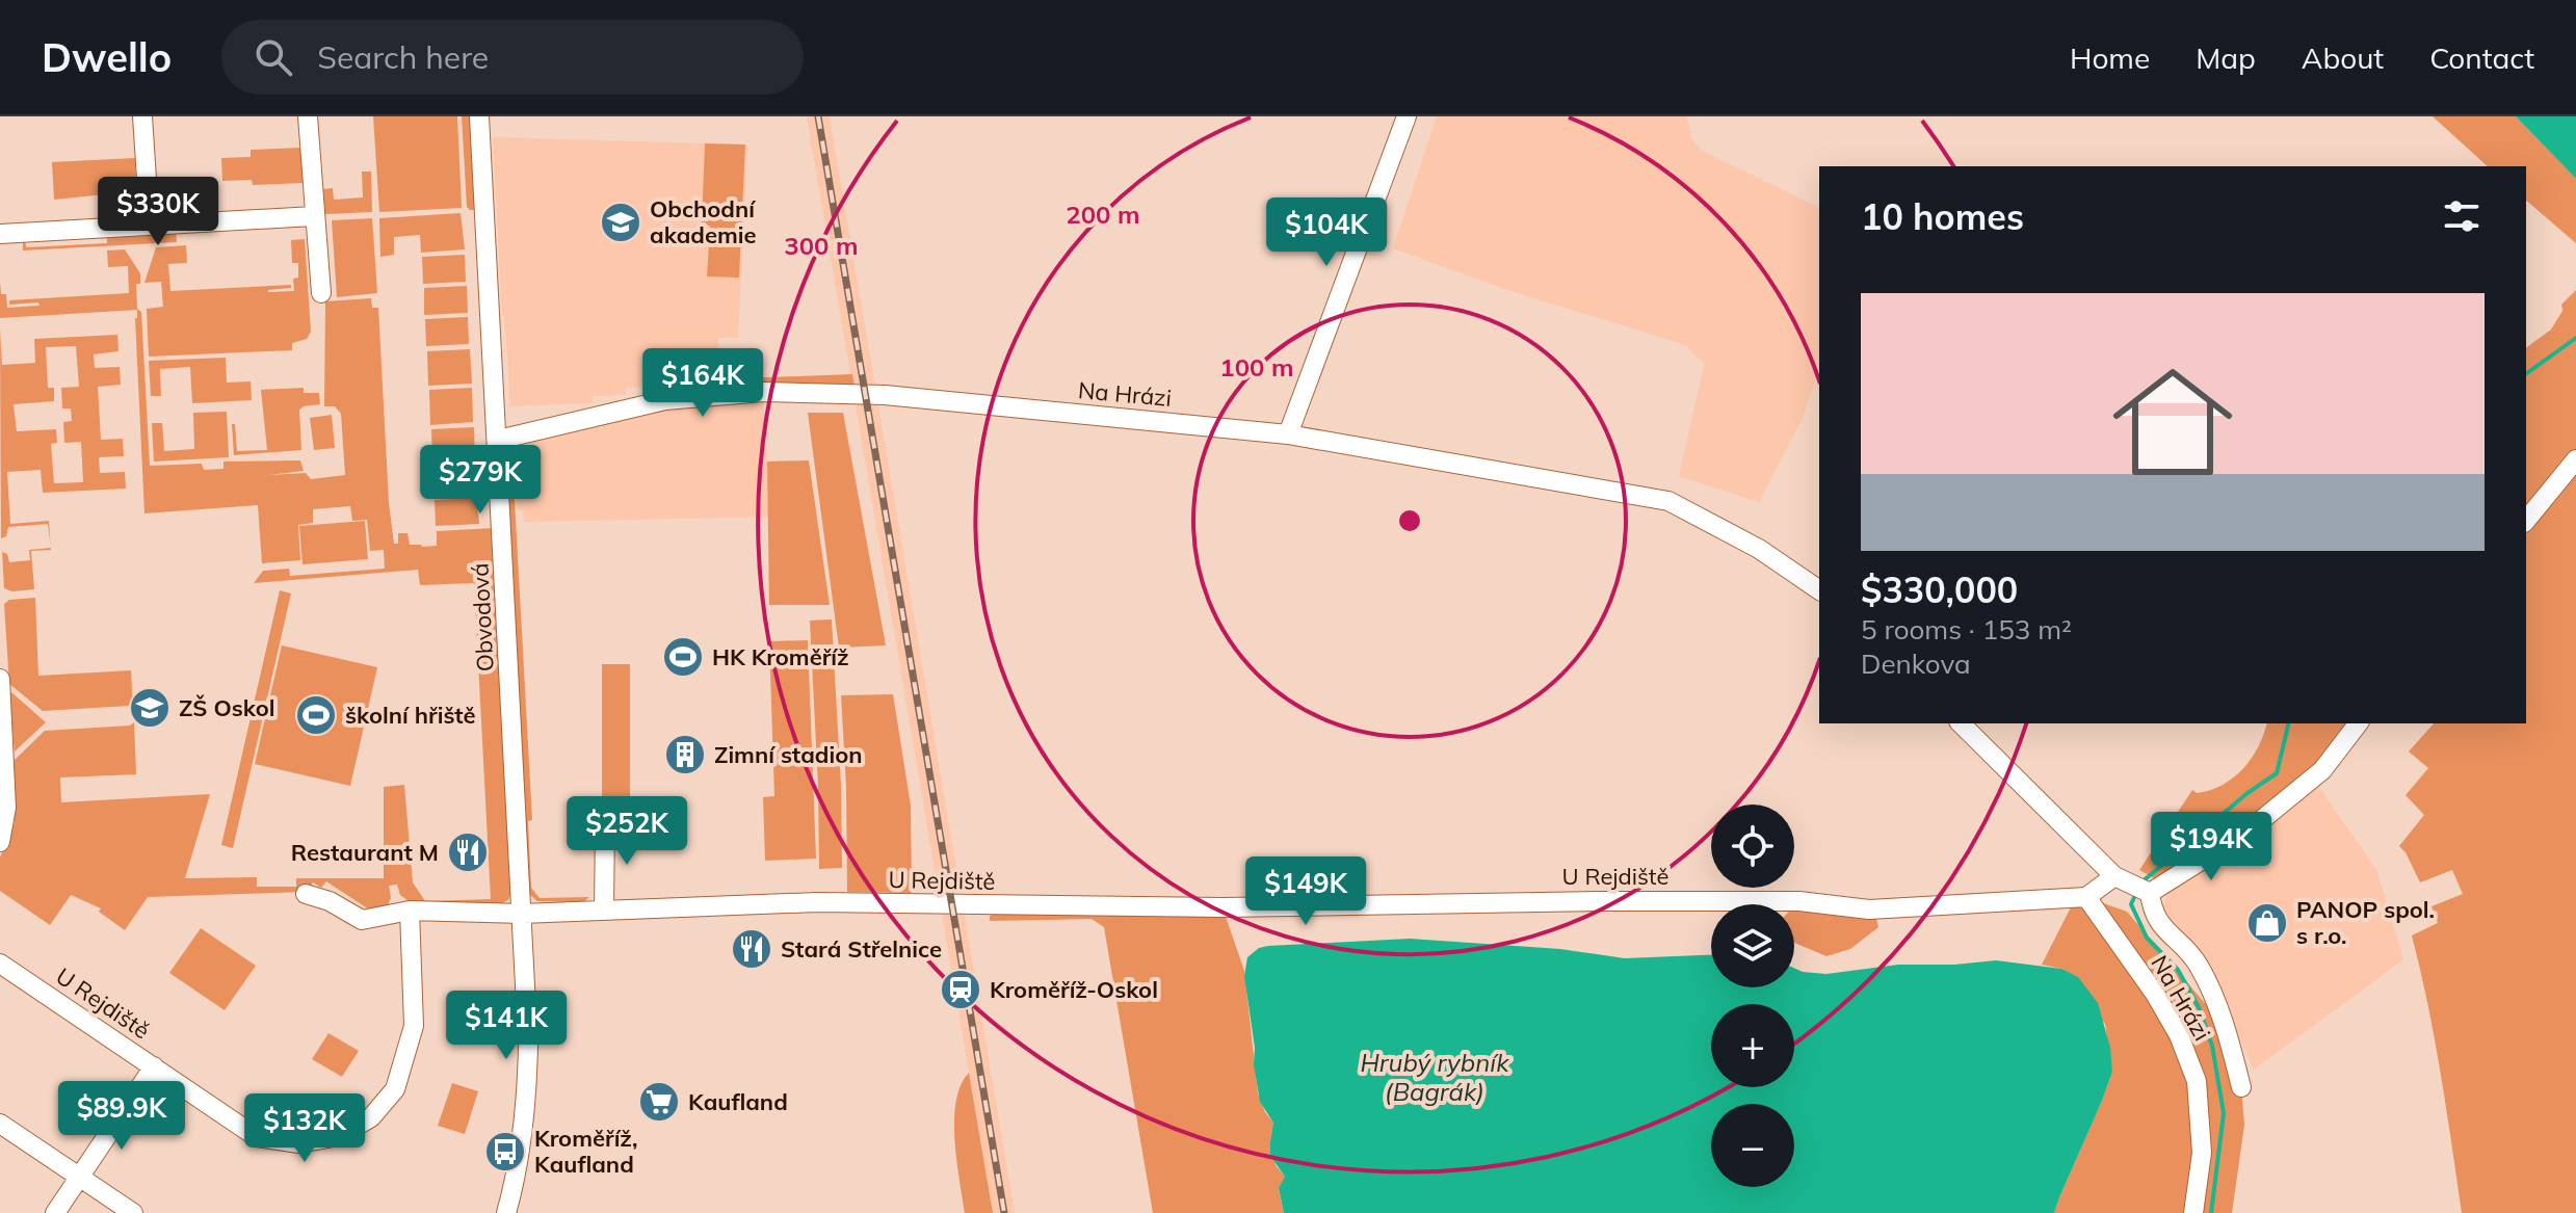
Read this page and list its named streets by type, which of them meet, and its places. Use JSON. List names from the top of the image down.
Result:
{
  "streets": {
    "street": ["Na Hrázi", "Obvodová", "U Rejdiště"]
  },
  "crossings": [
    ["Na Hrázi", "Obvodová"],
    ["Na Hrázi", "U Rejdiště"],
    ["Obvodová", "U Rejdiště"]
  ],
  "water": ["Hrubý rybník (Bagrák)"],
  "places": {
    "school or university": ["Obchodní akademie", "ZŠ Oskol"],
    "sports": ["HK Kroměříž", "školní hřiště"],
    "building": ["Zimní stadion"],
    "restaurant": ["Restaurant M", "Stará Střelnice"],
    "shop": ["PANOP spol. s r.o."],
    "station": ["Kroměříž-Oskol"],
    "supermarket": ["Kaufland"],
    "bus stop": ["Kroměříž, Kaufland"]
  },
  "page": {
    "header": "Dwello",
    "search": "Search here",
    "nav": [
      "Home",
      "Map",
      "About",
      "Contact"
    ],
    "heading": "10 homes",
    "price": [
      "$330K",
      "$104K",
      "$164K",
      "$279K",
      "$252K",
      "$194K",
      "$149K",
      "$141K",
      "$89.9K",
      "$132K"
    ],
    "list": [
      {
        "name": "$330,000",
        "note": "5 rooms · 153 m² · Denkova"
      }
    ],
    "map_buttons": ["+", "−"]
  },
  "rings": ["200 m", "300 m", "100 m"]
}
